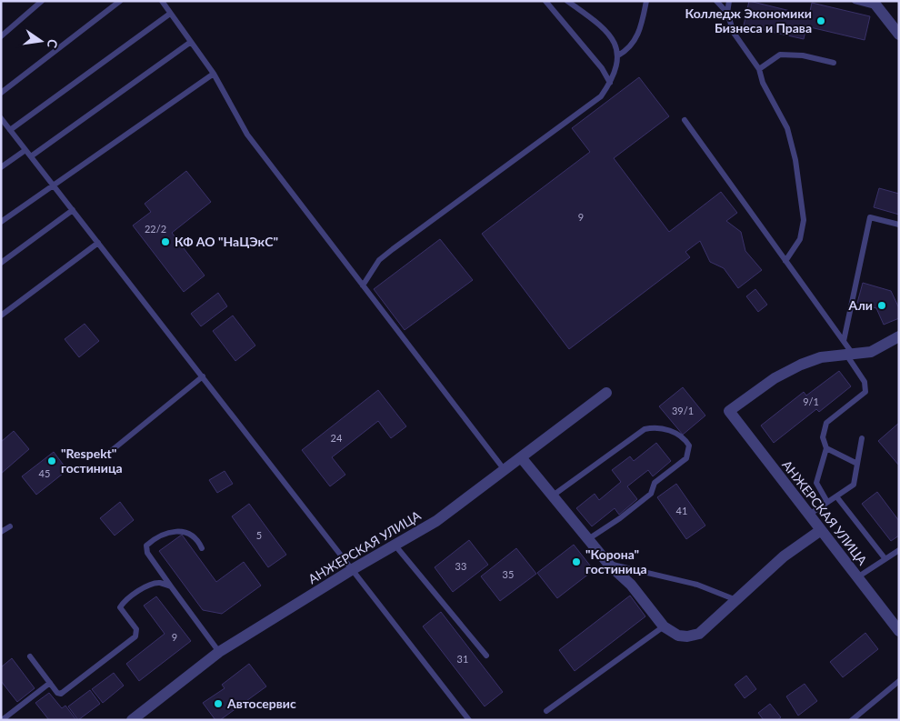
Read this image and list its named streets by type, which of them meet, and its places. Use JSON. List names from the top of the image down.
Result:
{
  "streets": {
    "street": ["АНЖЕРСКАЯ УЛИЦА"]
  },
  "places": [
    "Колледж Экономики Бизнеса и Права",
    "КФ АО \"НаЦЭкС\"",
    "Али",
    "\"Respekt\" гостиница",
    "\"Корона\" гостиница",
    "Автосервис"
  ],
  "house_numbers": [
    "9",
    "22/2",
    "9/1",
    "39/1",
    "24",
    "45",
    "41",
    "5",
    "33",
    "35",
    "9",
    "31"
  ],
  "north": "right"
}
